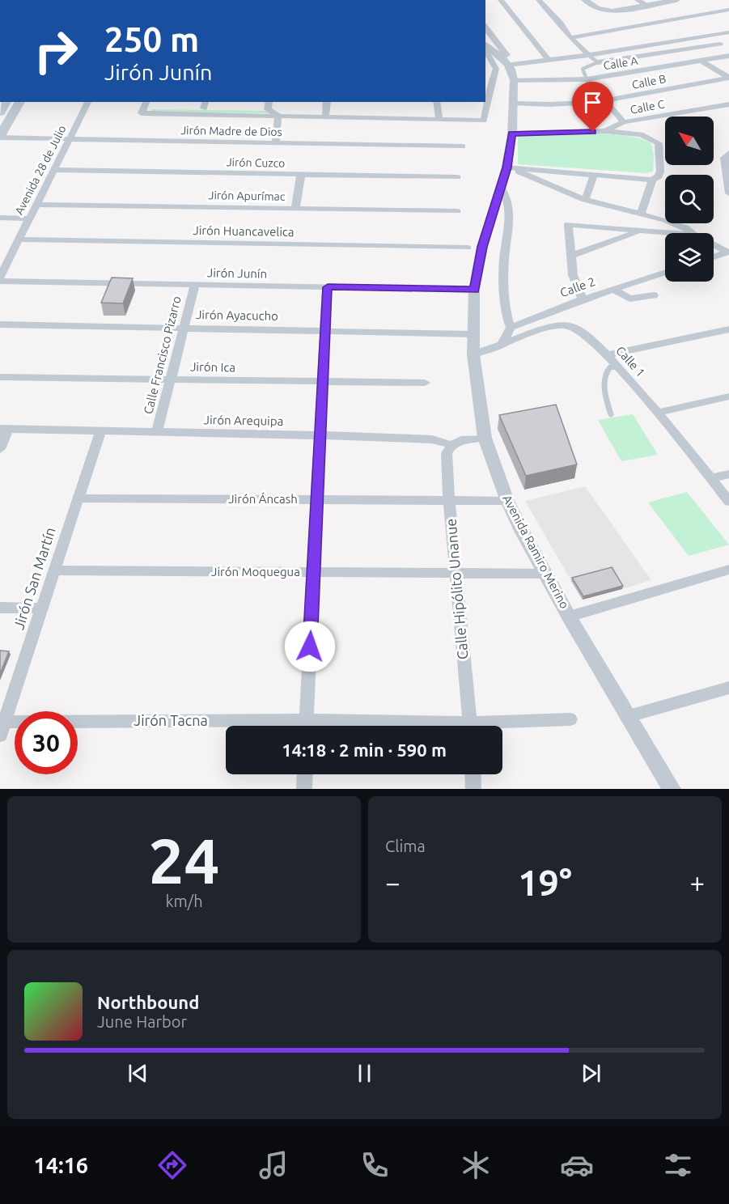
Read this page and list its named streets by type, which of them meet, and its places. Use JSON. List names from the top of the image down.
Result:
{
  "streets": {
    "street": [
      "Calle A",
      "Calle B",
      "Calle C",
      "Jirón Madre de Dios",
      "Jirón Cuzco",
      "Avenida 28 de Julio",
      "Jirón Apurímac",
      "Jirón Huancavelica",
      "Jirón Junín",
      "Calle 2",
      "Jirón Ayacucho",
      "Calle Francisco Pizarro",
      "Calle 1",
      "Jirón Ica",
      "Jirón Arequipa",
      "Jirón Áncash",
      "Avenida Ramiro Merino",
      "Jirón Moquegua",
      "Jirón San Martín",
      "Calle Hipólito Unanue",
      "Jirón Tacna"
    ]
  },
  "crossings": [
    ["Calle A", "Avenida Ramiro Merino"],
    ["Calle B", "Avenida Ramiro Merino"],
    ["Calle C", "Avenida Ramiro Merino"],
    ["Jirón Madre de Dios", "Avenida 28 de Julio"],
    ["Jirón Cuzco", "Avenida 28 de Julio"],
    ["Avenida 28 de Julio", "Jirón Apurímac"],
    ["Avenida 28 de Julio", "Jirón Huancavelica"],
    ["Jirón Junín", "Calle Francisco Pizarro"],
    ["Jirón Junín", "Avenida Ramiro Merino"],
    ["Jirón Ayacucho", "Calle Francisco Pizarro"],
    ["Jirón Ayacucho", "Avenida Ramiro Merino"],
    ["Calle Francisco Pizarro", "Jirón Ica"],
    ["Calle Francisco Pizarro", "Jirón Arequipa"],
    ["Calle 1", "Avenida Ramiro Merino"],
    ["Jirón Arequipa", "Avenida Ramiro Merino"],
    ["Jirón Arequipa", "Jirón San Martín"],
    ["Jirón Arequipa", "Calle Hipólito Unanue"],
    ["Jirón Áncash", "Avenida Ramiro Merino"],
    ["Jirón Áncash", "Jirón San Martín"],
    ["Jirón Áncash", "Calle Hipólito Unanue"],
    ["Avenida Ramiro Merino", "Jirón Moquegua"],
    ["Jirón Moquegua", "Jirón San Martín"],
    ["Jirón Moquegua", "Calle Hipólito Unanue"],
    ["Jirón San Martín", "Jirón Tacna"]
  ],
  "north": "top left",
  "page": {
    "turn": ["250 m", "Jirón Junín"],
    "limit": "30",
    "trip": "14:18 · 2 min · 590 m",
    "tile": [
      ["24", "km/h"],
      "Clima"
    ],
    "heat": ["−", "19°", "+"],
    "song": ["Northbound", "June Harbor"],
    "tabs": "14:16"
  }
}
